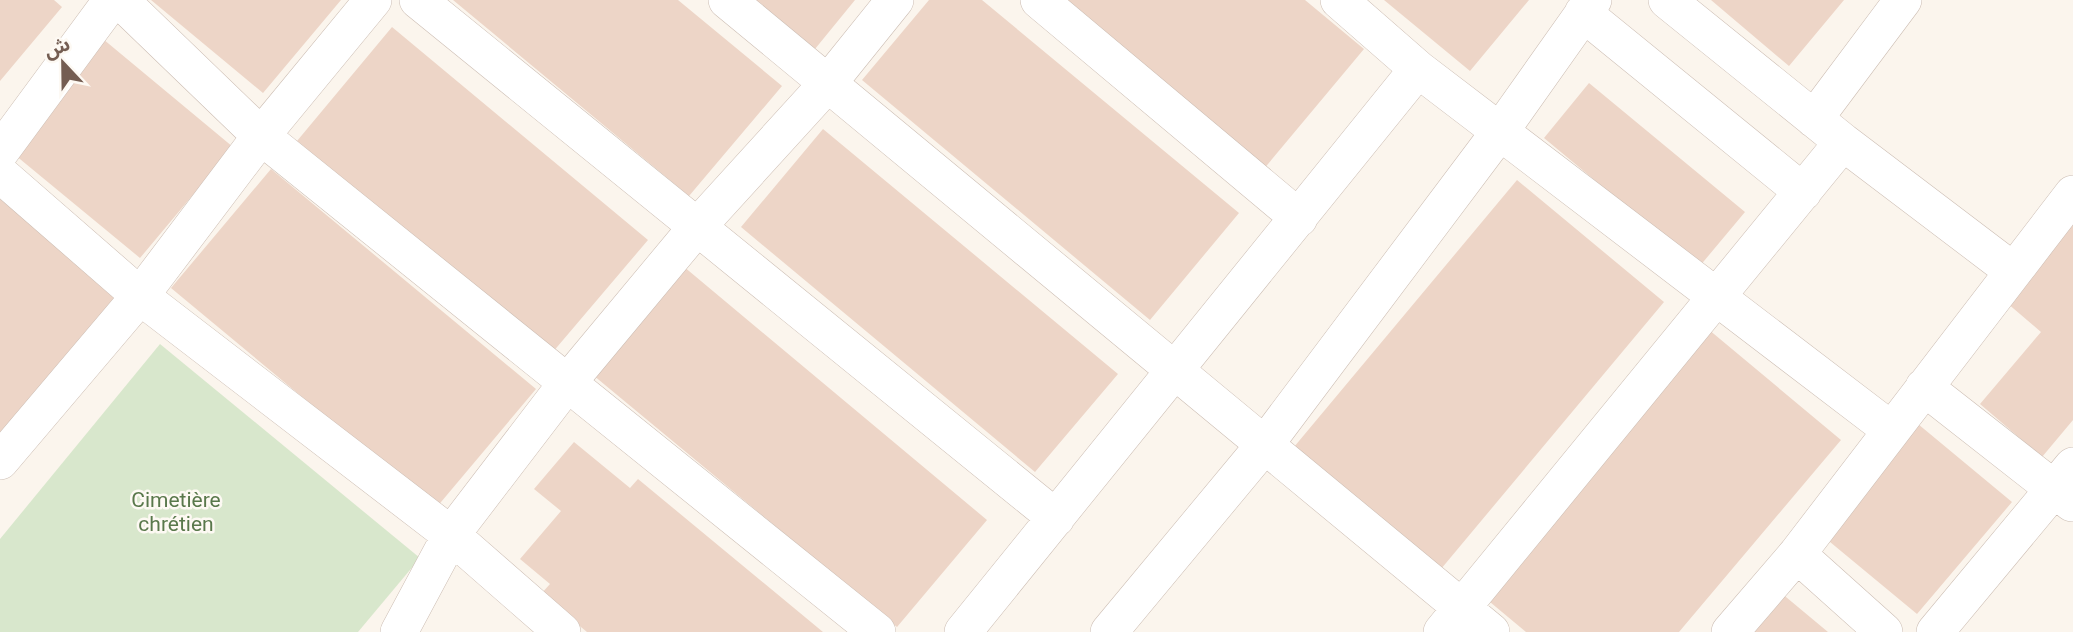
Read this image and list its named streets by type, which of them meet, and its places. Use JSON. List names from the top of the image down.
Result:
{
  "parks": ["Cimetière chrétien"],
  "north": "top"
}
